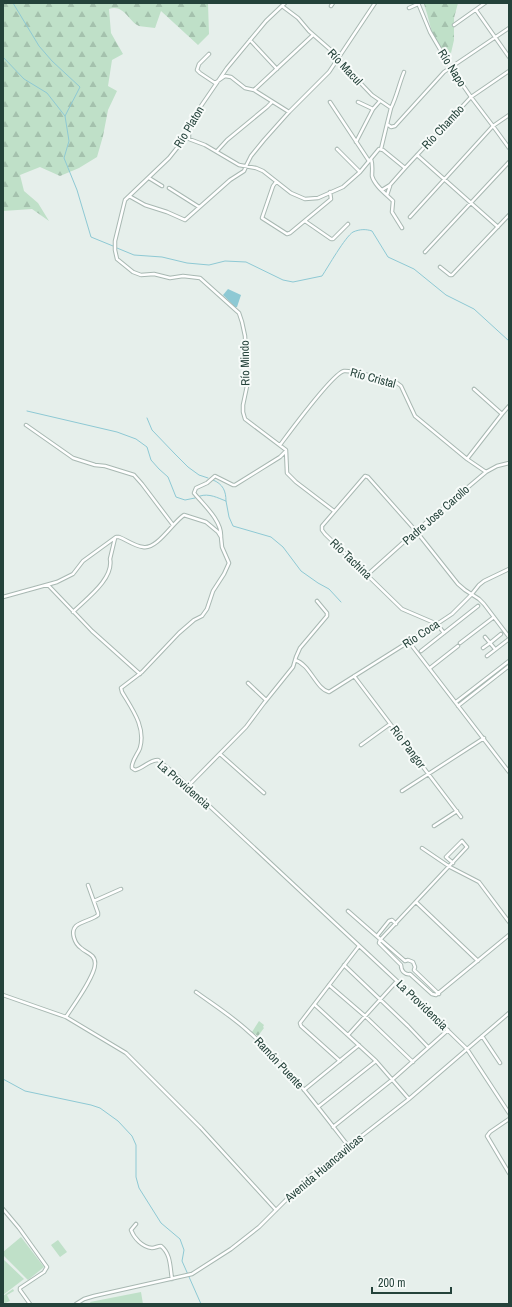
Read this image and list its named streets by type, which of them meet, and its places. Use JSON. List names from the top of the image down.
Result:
{
  "streets": {
    "street": [
      "Río Macul",
      "Río Napo",
      "Río Platon",
      "Río Chambo",
      "Río Mindo",
      "Río Cristal",
      "Padre Jose Carollo",
      "Río Tachina",
      "Río Coca",
      "Río Pangor",
      "La Providencia",
      "Ramón Puente",
      "Avenida Huancavilcas"
    ]
  },
  "crossings": [
    ["Río Macul", "Río Platon"],
    ["Río Napo", "Río Chambo"],
    ["Río Platon", "Río Mindo"],
    ["Río Mindo", "Río Cristal"],
    ["Río Cristal", "Padre Jose Carollo"],
    ["Padre Jose Carollo", "Río Tachina"],
    ["Río Tachina", "Río Coca"],
    ["Río Coca", "Río Pangor"],
    ["La Providencia", "Avenida Huancavilcas"],
    ["Ramón Puente", "Avenida Huancavilcas"]
  ],
  "scale_bar": "200 m"
}
